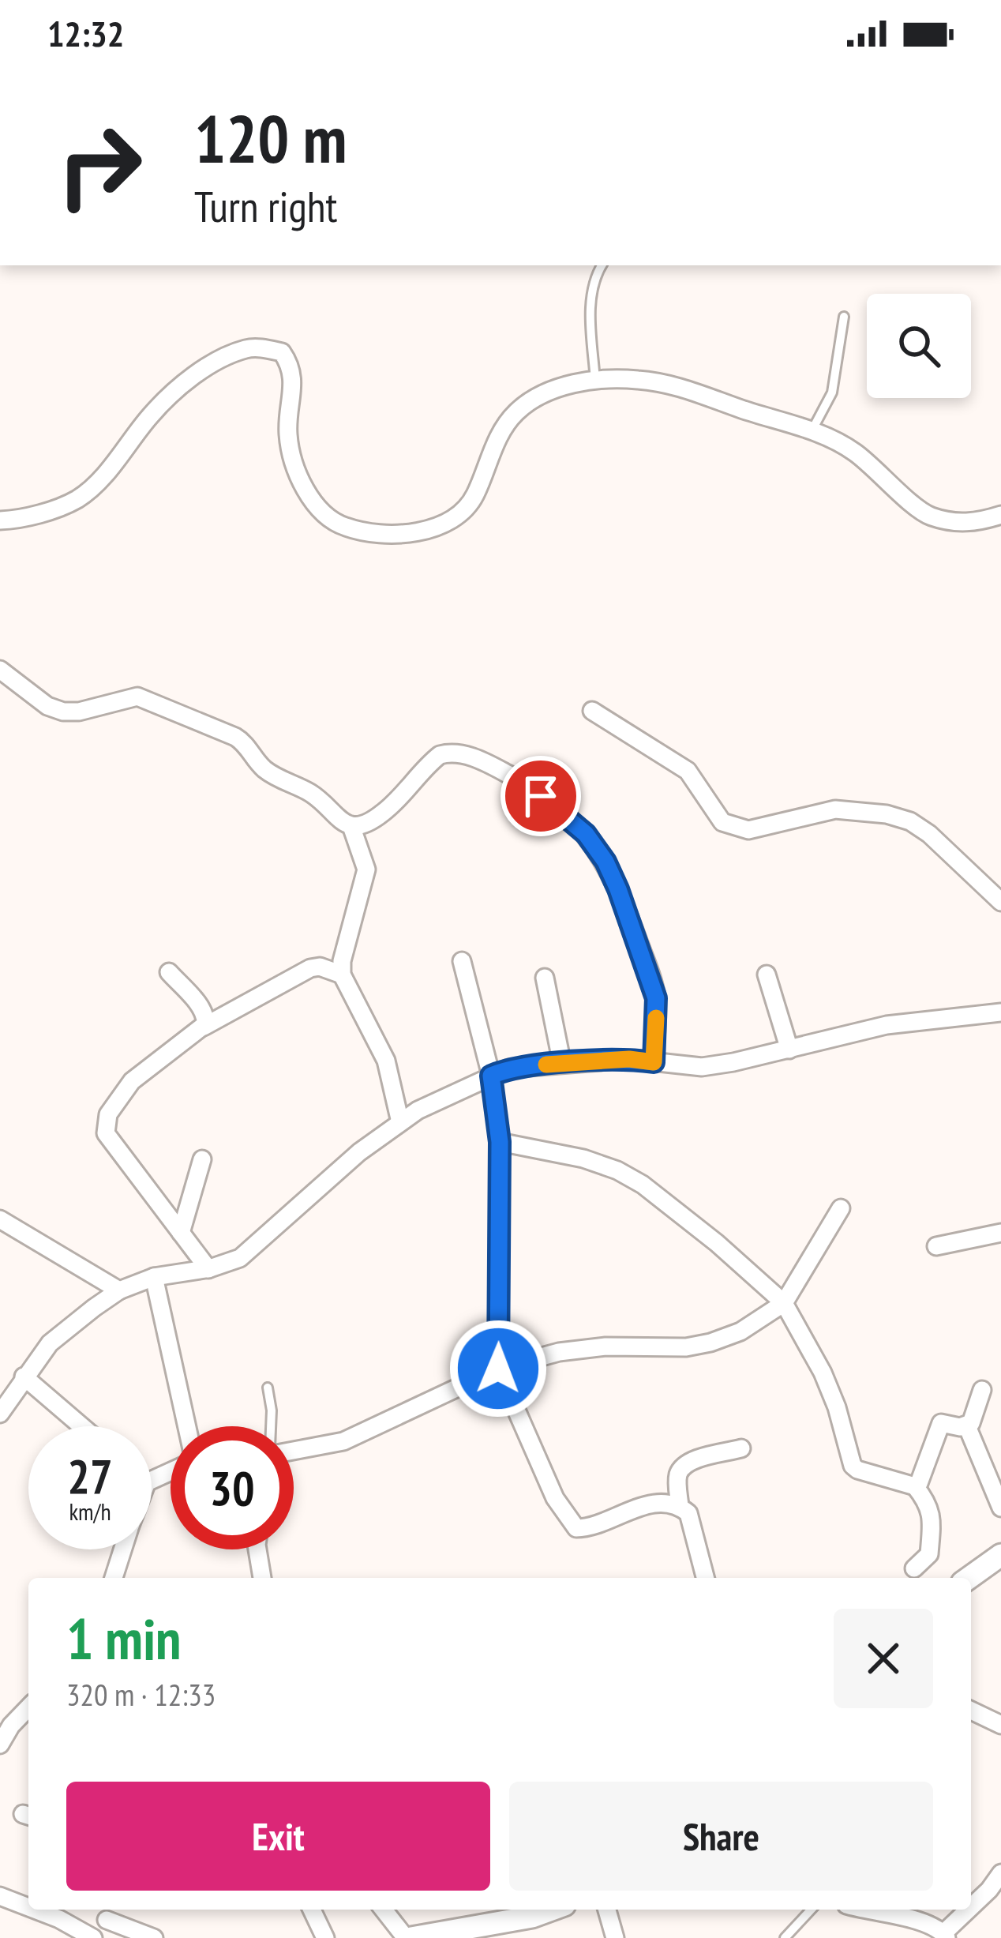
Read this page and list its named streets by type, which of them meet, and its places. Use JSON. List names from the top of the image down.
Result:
{
  "page": {
    "status": "12:32",
    "turn": ["120 m", "Turn right"],
    "speed": "27 km/h",
    "limit": "30",
    "heading": ["1 min", "320 m · 12:33"],
    "buttons": ["Exit", "Share"]
  }
}
